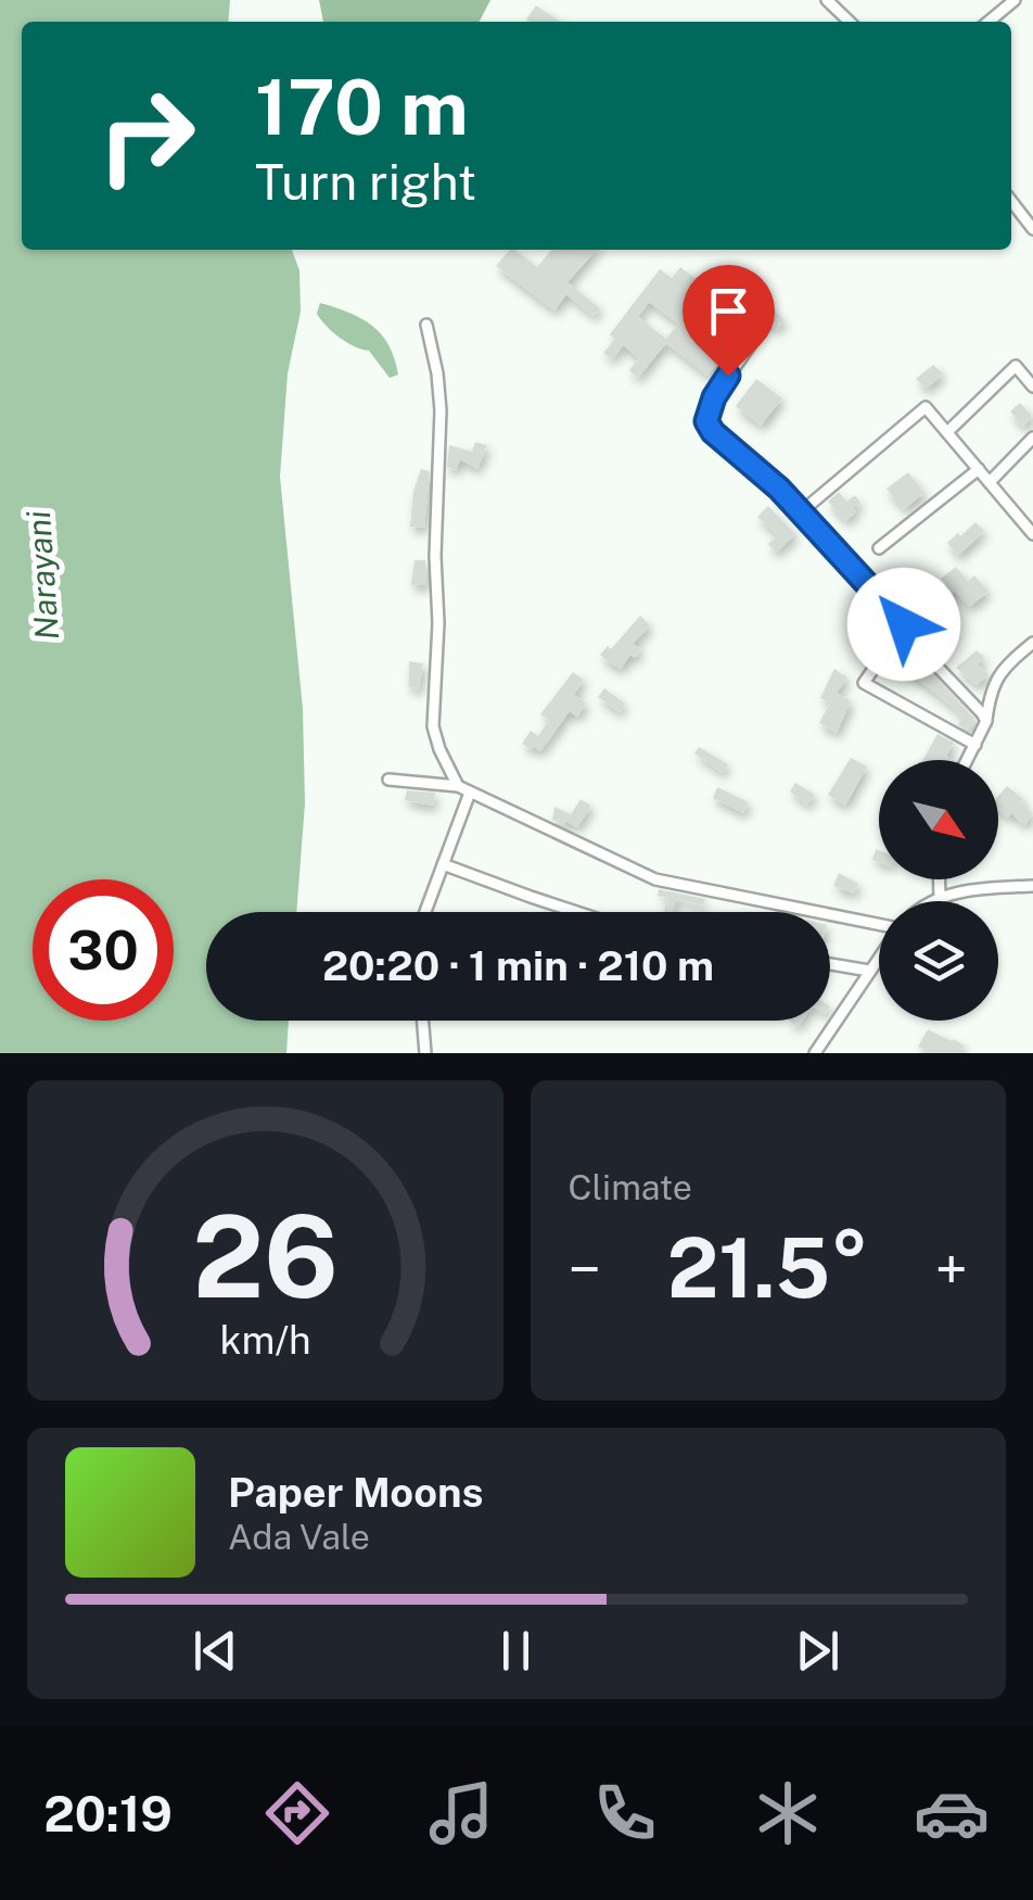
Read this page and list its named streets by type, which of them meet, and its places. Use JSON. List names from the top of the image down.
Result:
{
  "water": ["Narayani"],
  "north": "bottom right",
  "page": {
    "turn": ["170 m", "Turn right"],
    "limit": "30",
    "trip": "20:20 · 1 min · 210 m",
    "tile": "Climate",
    "heat": ["−", "21.5°", "+"],
    "song": ["Paper Moons", "Ada Vale"],
    "tabs": "20:19",
    "gauge": ["26", "km/h"]
  }
}
